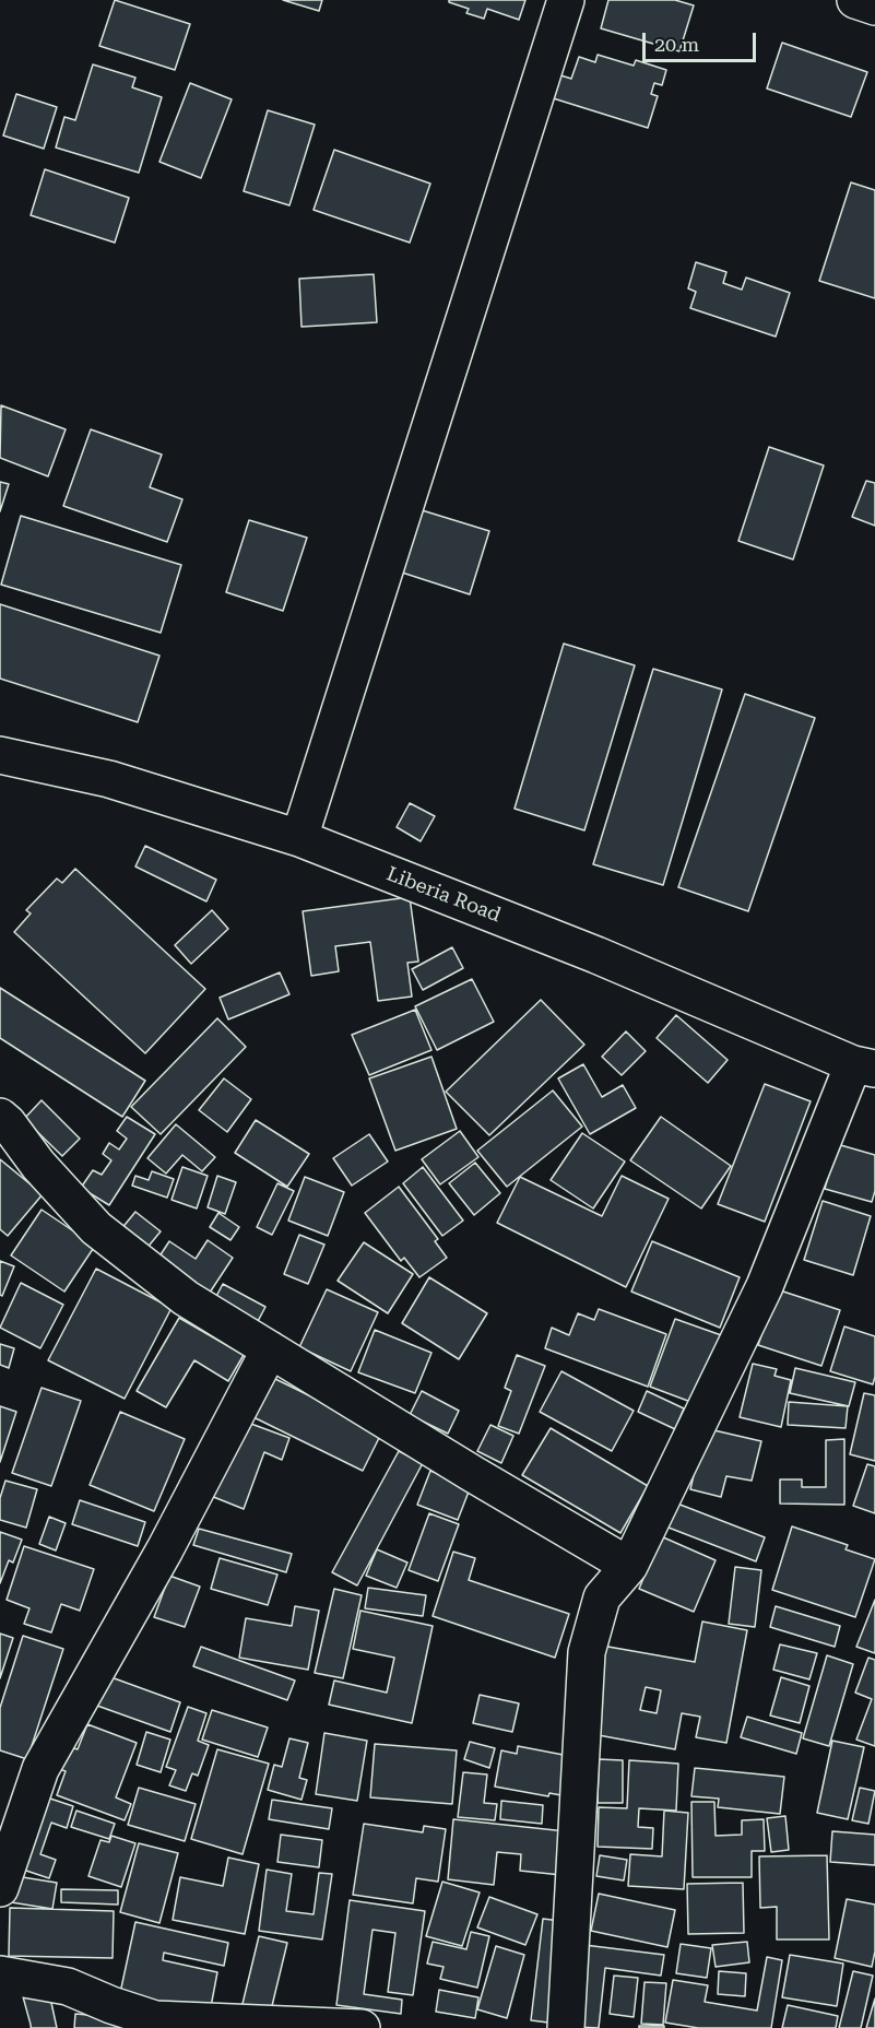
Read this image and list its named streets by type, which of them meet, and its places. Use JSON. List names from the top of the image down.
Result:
{
  "streets": {
    "street": ["Liberia Road"]
  },
  "scale_bar": "20 m"
}
